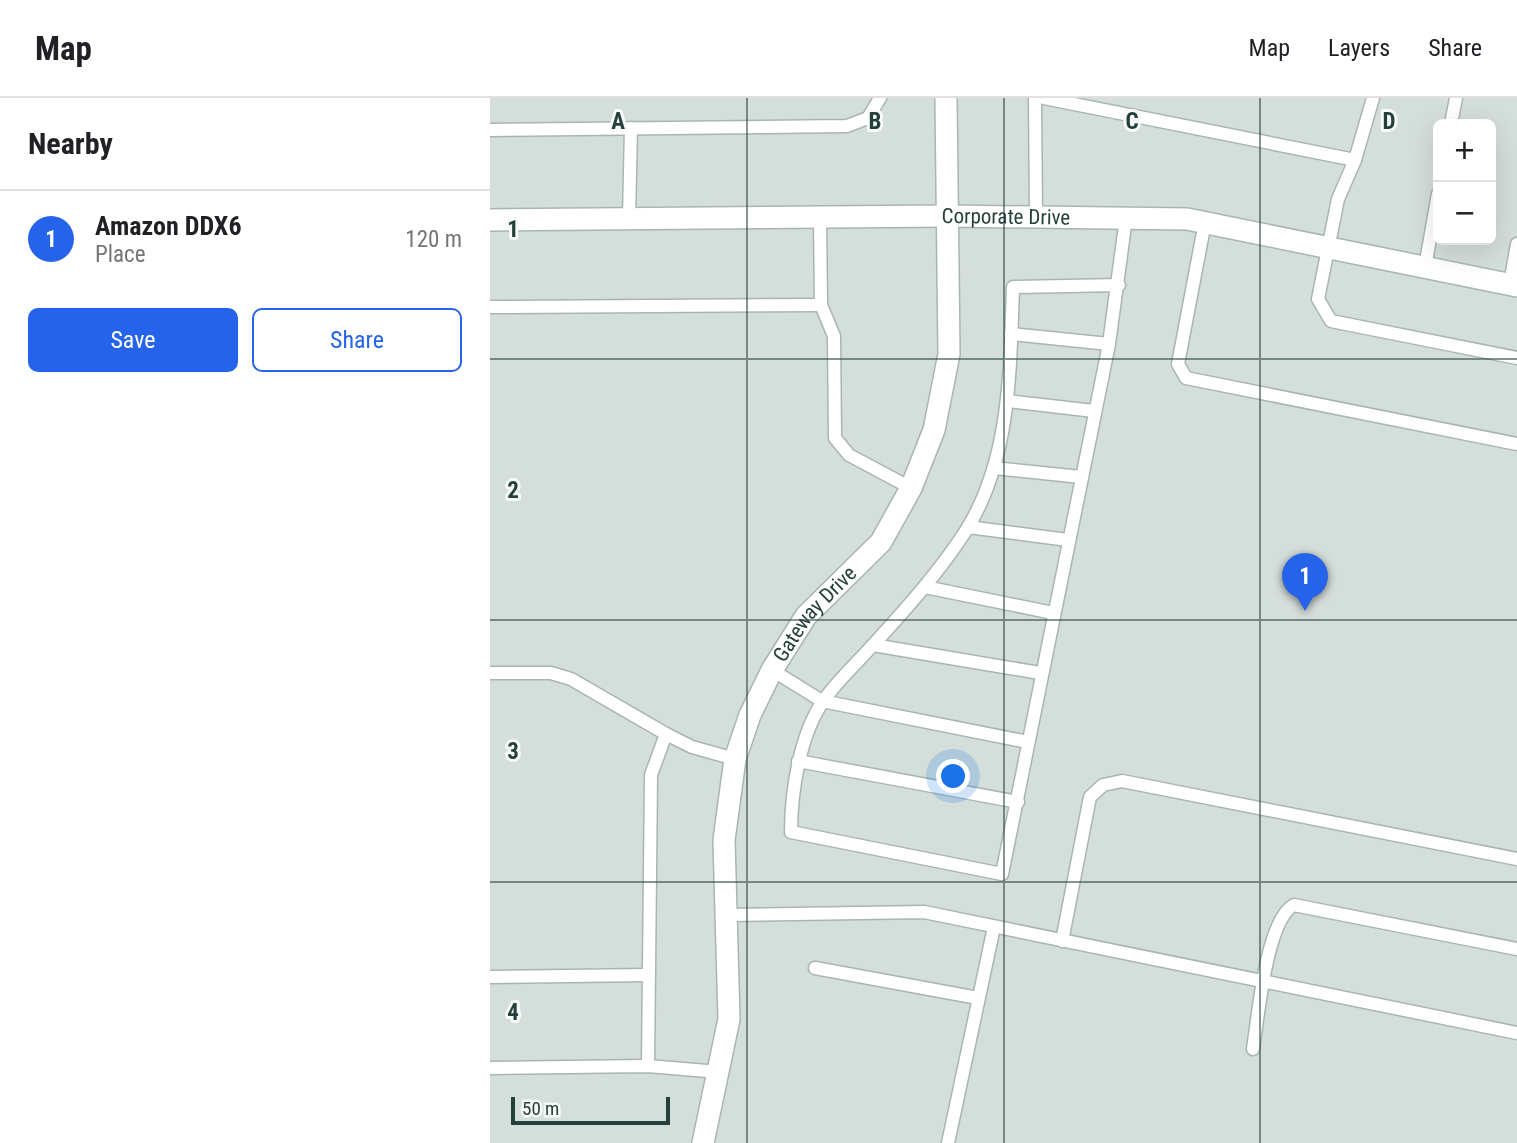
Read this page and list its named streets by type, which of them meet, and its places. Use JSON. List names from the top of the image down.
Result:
{
  "streets": {
    "street": ["Corporate Drive", "Gateway Drive"]
  },
  "crossings": [
    ["Corporate Drive", "Gateway Drive"]
  ],
  "scale_bar": "50 m",
  "page": {
    "header": "Map",
    "nav": ["Map", "Layers", "Share"],
    "heading": "Nearby",
    "map_buttons": ["+", "−"],
    "list": [
      {
        "mark": "1",
        "name": "Amazon DDX6",
        "note": "Place",
        "value": "120 m"
      }
    ],
    "buttons": ["Save", "Share"],
    "pins": "1",
    "scale": "50 m"
  },
  "grid": {
    "columns": [
      "A",
      "B",
      "C",
      "D"
    ],
    "rows": [
      "1",
      "2",
      "3",
      "4"
    ]
  }
}
